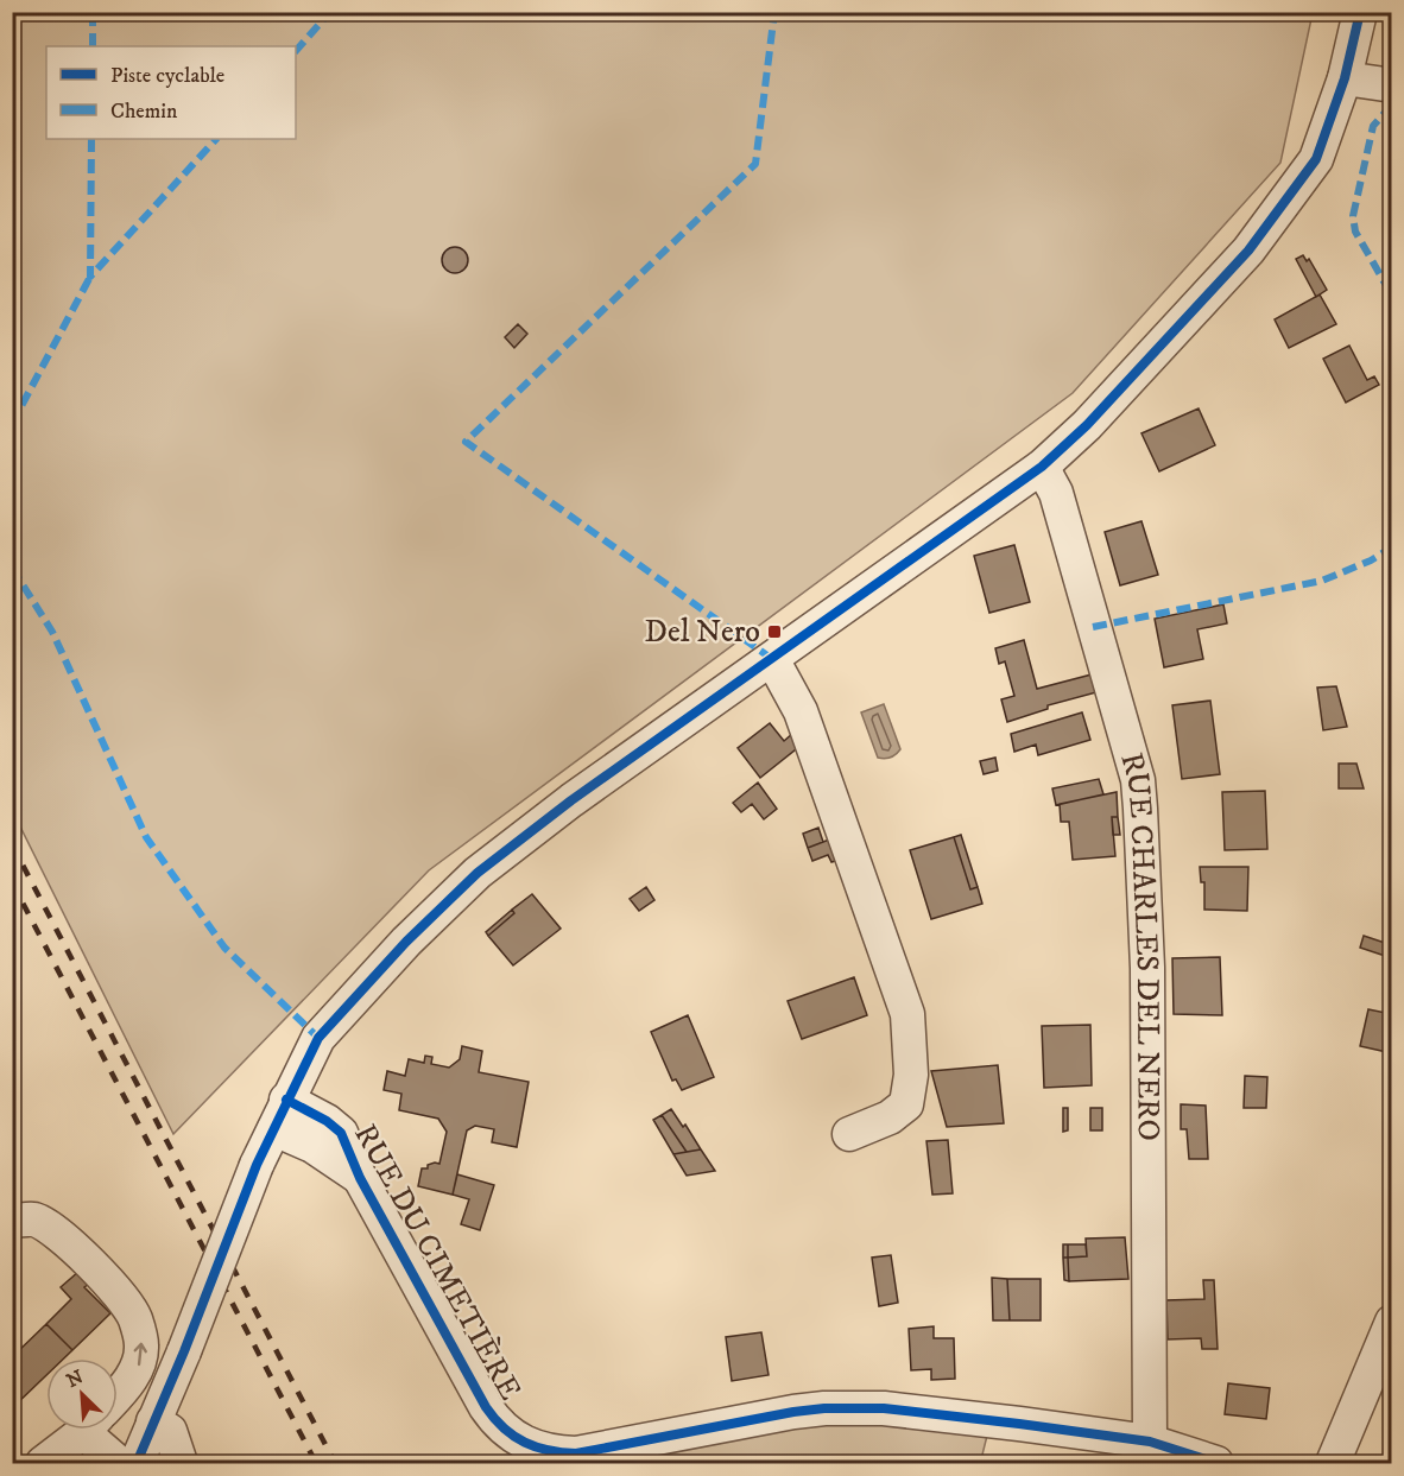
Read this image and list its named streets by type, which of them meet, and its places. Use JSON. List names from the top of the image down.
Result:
{
  "streets": {
    "street": ["RUE CHARLES DEL NERO", "RUE DU CIMETIÈRE"]
  },
  "crossings": [
    ["RUE CHARLES DEL NERO", "RUE DU CIMETIÈRE"]
  ],
  "places": {
    "transit": ["Del Nero"]
  },
  "legend": ["Piste cyclable", "Chemin"],
  "north": "top left"
}
